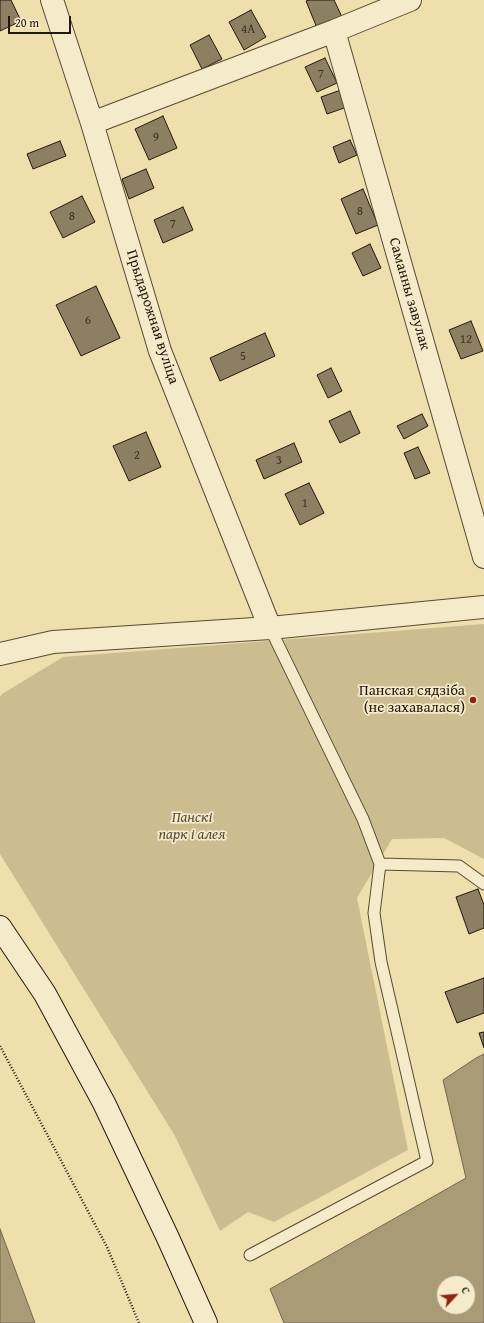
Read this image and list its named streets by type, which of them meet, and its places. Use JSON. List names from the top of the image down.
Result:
{
  "streets": {
    "street": ["Саманны завулак", "Прыдарожная вуліца"]
  },
  "parks": ["Панскі парк і алея"],
  "places": ["Панская сядзіба (не захавалася)"],
  "house_numbers": [
    "4А",
    "7",
    "9",
    "8",
    "8",
    "7",
    "6",
    "12",
    "5",
    "2",
    "3",
    "1"
  ],
  "scale_bar": "20 m",
  "north": "top right"
}
